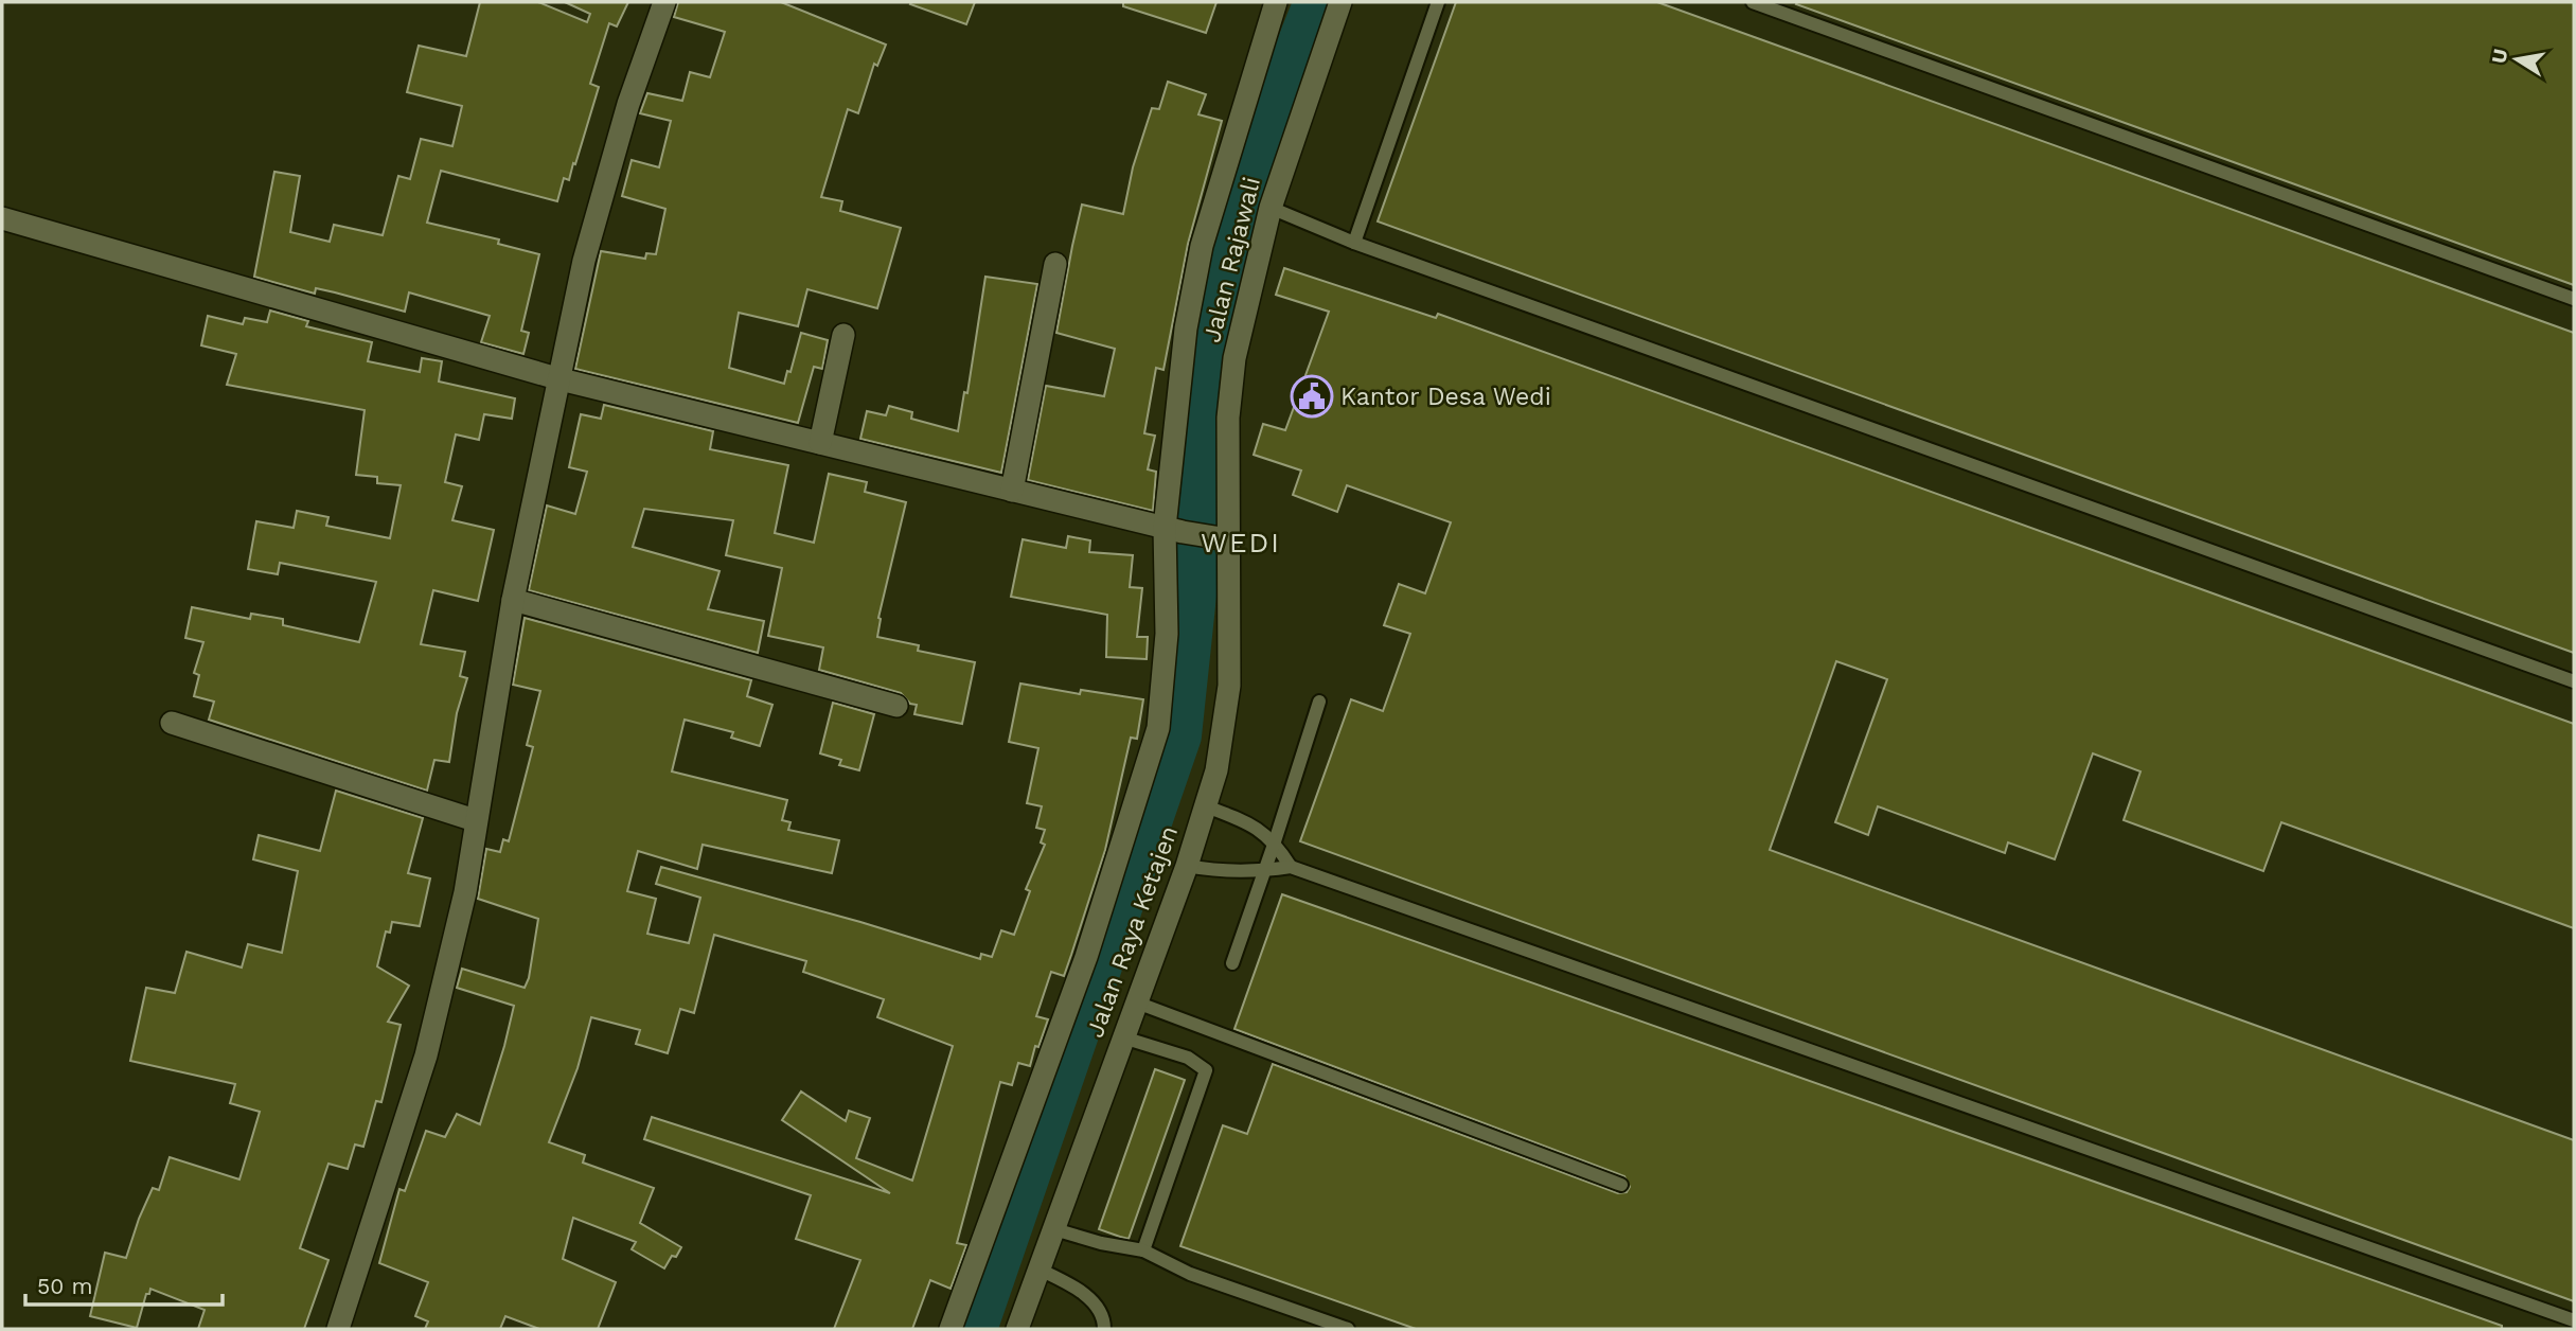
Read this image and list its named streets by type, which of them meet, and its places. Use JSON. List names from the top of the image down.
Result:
{
  "streets": {
    "street": ["Jalan Rajawali", "Jalan Raya Ketajen"]
  },
  "crossings": [
    ["Jalan Rajawali", "Jalan Raya Ketajen"]
  ],
  "districts": ["WEDI"],
  "places": {
    "public building": ["Kantor Desa Wedi"]
  },
  "scale_bar": "50 m",
  "north": "left"
}
